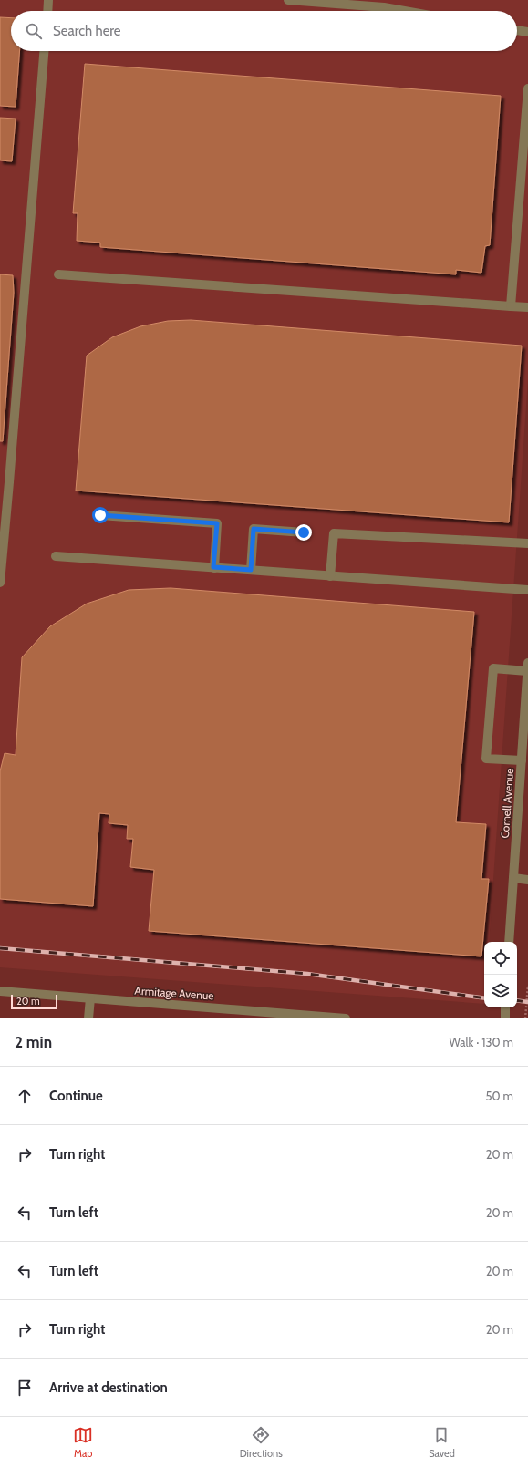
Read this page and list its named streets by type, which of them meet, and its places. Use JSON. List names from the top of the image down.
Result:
{
  "streets": {
    "street": ["Cornell Avenue", "Armitage Avenue"]
  },
  "scale_bar": "20 m",
  "page": {
    "search": "Search here",
    "scale": "20 m",
    "heading": ["2 min", "Walk · 130 m"],
    "list": [
      ["Continue", "50 m"],
      ["Turn right", "20 m"],
      ["Turn left", "20 m"],
      ["Turn left", "20 m"],
      ["Turn right", "20 m"],
      "Arrive at destination"
    ],
    "nav": ["Map", "Directions", "Saved"]
  }
}
